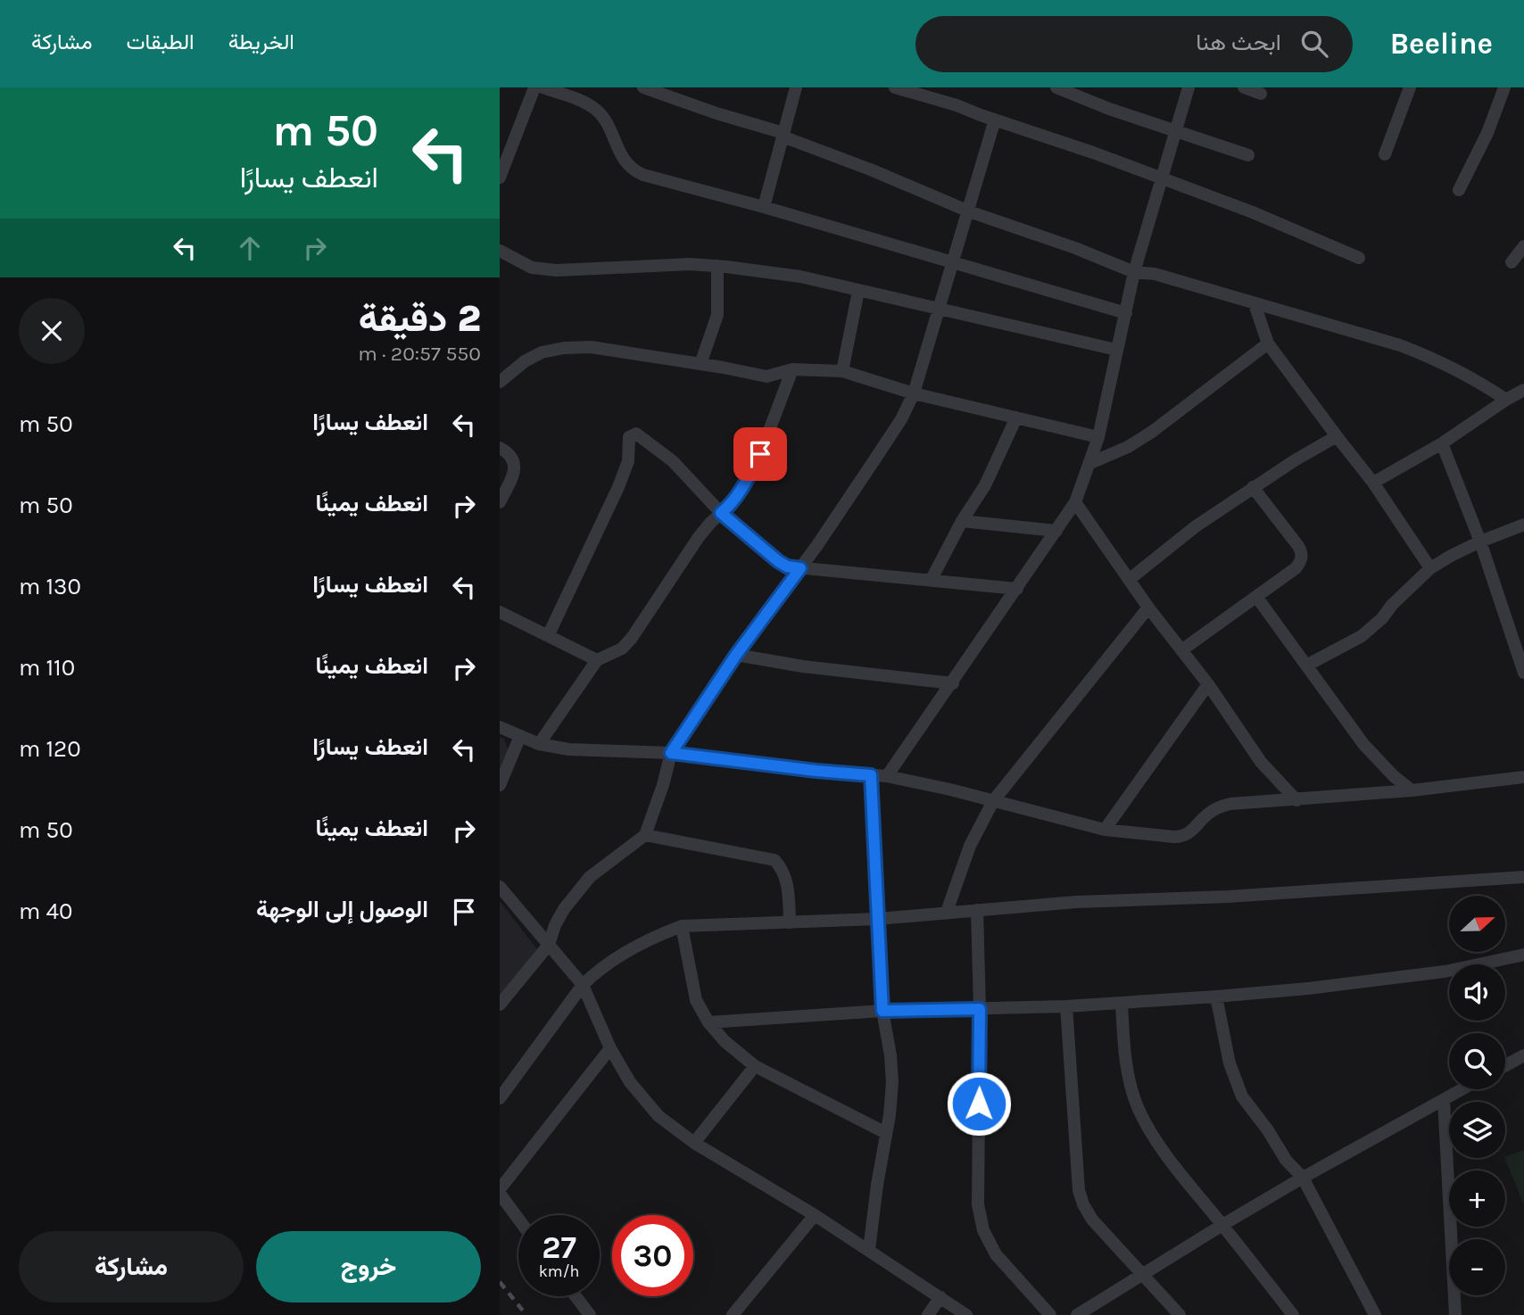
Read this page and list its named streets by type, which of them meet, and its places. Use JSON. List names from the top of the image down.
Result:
{
  "north": "right",
  "page": {
    "header": "Beeline",
    "search": "ابحث هنا",
    "nav": ["الخريطة", "الطبقات", "مشاركة"],
    "turn": ["50 m", "انعطف يسارًا"],
    "heading": ["2 دقيقة", "550 m · 20:57"],
    "list": [
      {
        "name": "انعطف يسارًا",
        "value": "50 m"
      },
      {
        "name": "انعطف يمينًا",
        "value": "50 m"
      },
      {
        "name": "انعطف يسارًا",
        "value": "130 m"
      },
      {
        "name": "انعطف يمينًا",
        "value": "110 m"
      },
      {
        "name": "انعطف يسارًا",
        "value": "120 m"
      },
      {
        "name": "انعطف يمينًا",
        "value": "50 m"
      },
      {
        "name": "الوصول إلى الوجهة",
        "value": "40 m"
      }
    ],
    "map_buttons": ["+", "−"],
    "speed": "27 km/h",
    "limit": "30",
    "buttons": ["خروج", "مشاركة"]
  }
}
